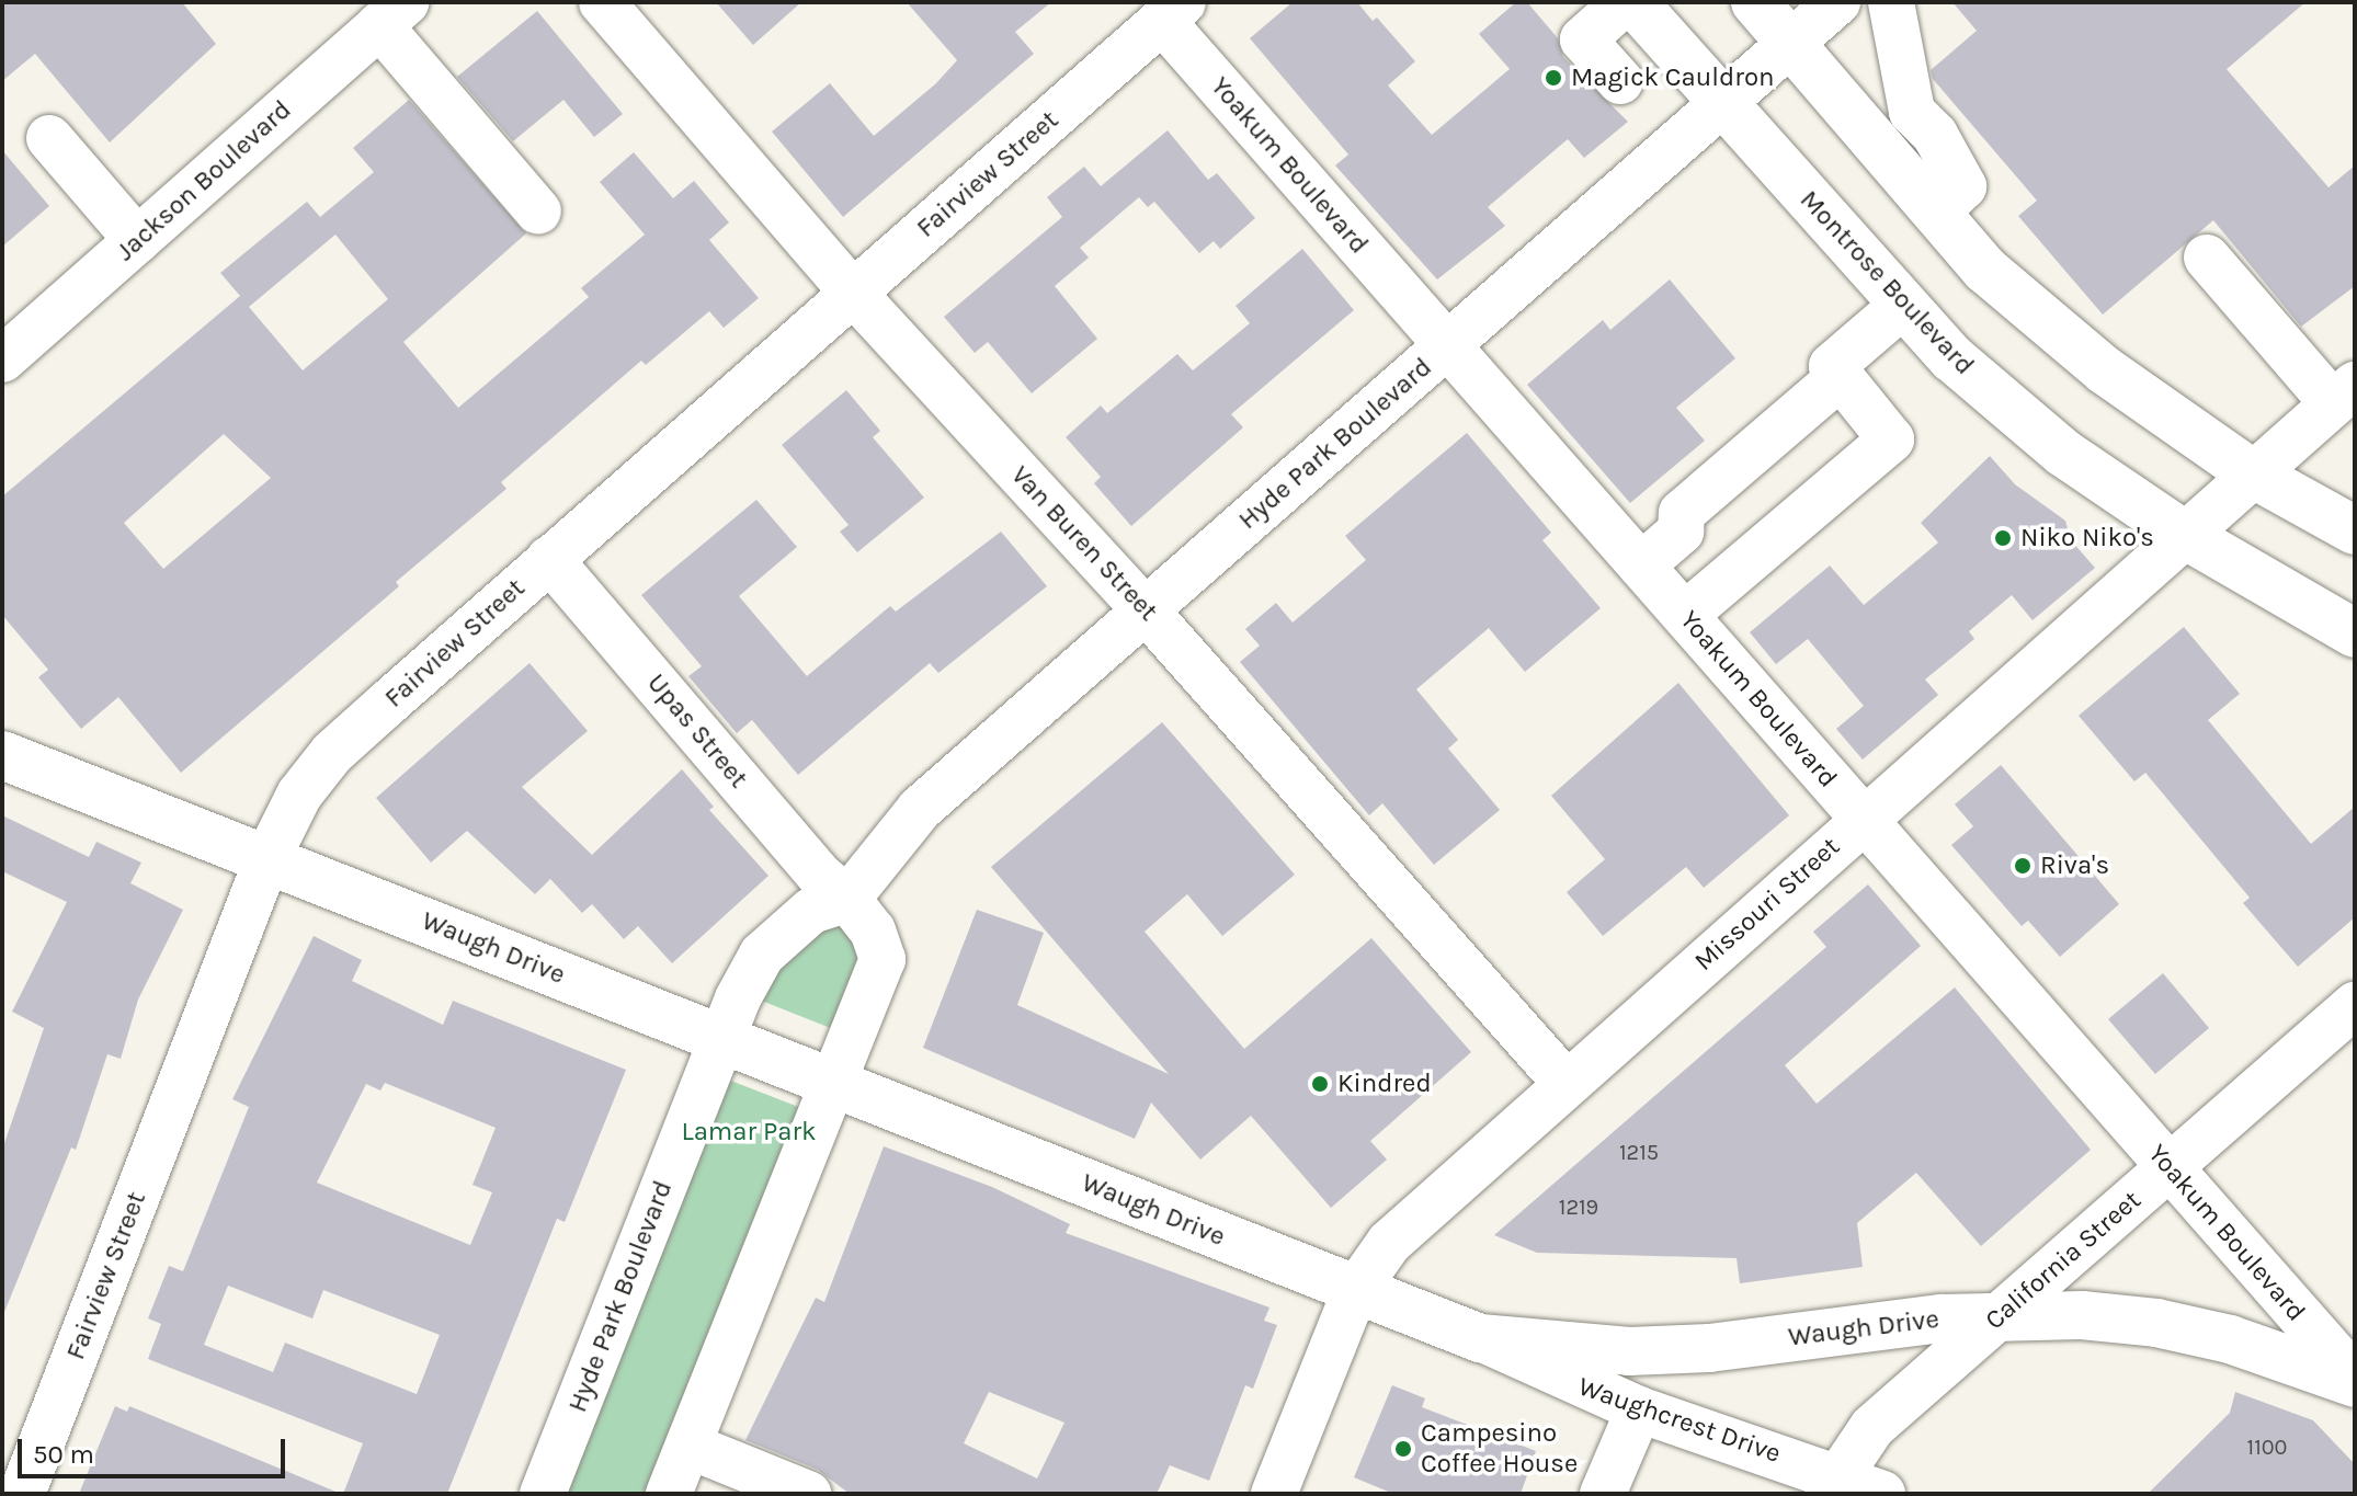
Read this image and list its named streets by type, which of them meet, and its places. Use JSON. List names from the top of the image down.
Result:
{
  "streets": {
    "main road": ["Montrose Boulevard", "Waugh Drive"],
    "street": [
      "Yoakum Boulevard",
      "Fairview Street",
      "Jackson Boulevard",
      "Hyde Park Boulevard",
      "Van Buren Street",
      "Upas Street",
      "Missouri Street",
      "California Street",
      "Waughcrest Drive"
    ]
  },
  "crossings": [
    ["Yoakum Boulevard", "Fairview Street"],
    ["Yoakum Boulevard", "Hyde Park Boulevard"],
    ["Yoakum Boulevard", "Missouri Street"],
    ["Yoakum Boulevard", "Waugh Drive"],
    ["Yoakum Boulevard", "California Street"],
    ["Fairview Street", "Van Buren Street"],
    ["Fairview Street", "Upas Street"],
    ["Fairview Street", "Waugh Drive"],
    ["Montrose Boulevard", "Hyde Park Boulevard"],
    ["Montrose Boulevard", "Missouri Street"],
    ["Hyde Park Boulevard", "Van Buren Street"],
    ["Hyde Park Boulevard", "Upas Street"],
    ["Hyde Park Boulevard", "Waugh Drive"],
    ["Van Buren Street", "Missouri Street"],
    ["Missouri Street", "Waugh Drive"],
    ["Waugh Drive", "California Street"],
    ["Waugh Drive", "Waughcrest Drive"],
    ["California Street", "Waughcrest Drive"]
  ],
  "parks": ["Lamar Park"],
  "places": [
    "Magick Cauldron",
    "Niko Niko's",
    "Riva's",
    "Kindred",
    "Campesino Coffee House"
  ],
  "house_numbers": ["1215", "1219", "1100"],
  "scale_bar": "50 m"
}
